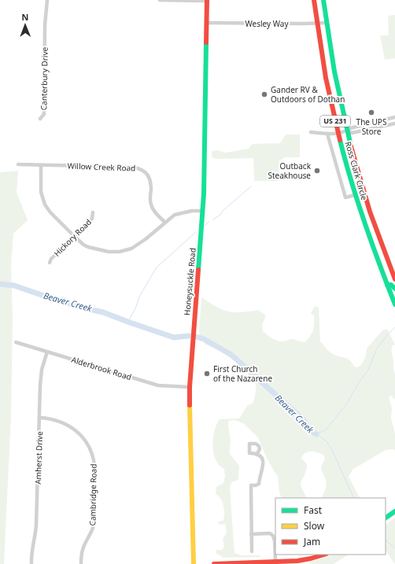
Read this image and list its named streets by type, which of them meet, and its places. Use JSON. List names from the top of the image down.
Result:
{
  "streets": {
    "main road": ["US 231", "Ross Clark Circle", "Honeysuckle Road"],
    "street": [
      "Wesley Way",
      "Canterbury Drive",
      "Willow Creek Road",
      "Hickory Road",
      "Alderbrook Road",
      "Amherst Drive",
      "Cambridge Road"
    ]
  },
  "crossings": [
    ["Wesley Way", "Ross Clark Circle"],
    ["Wesley Way", "Honeysuckle Road"],
    ["Honeysuckle Road", "Alderbrook Road"],
    ["Alderbrook Road", "Amherst Drive"],
    ["Amherst Drive", "Cambridge Road"]
  ],
  "water": ["Beaver Creek"],
  "places": [
    "Gander RV & Outdoors of Dothan",
    "The UPS Store",
    "Outback Steakhouse",
    "First Church of the Nazarene"
  ],
  "legend": ["Fast", "Slow", "Jam"],
  "north": "top"
}
